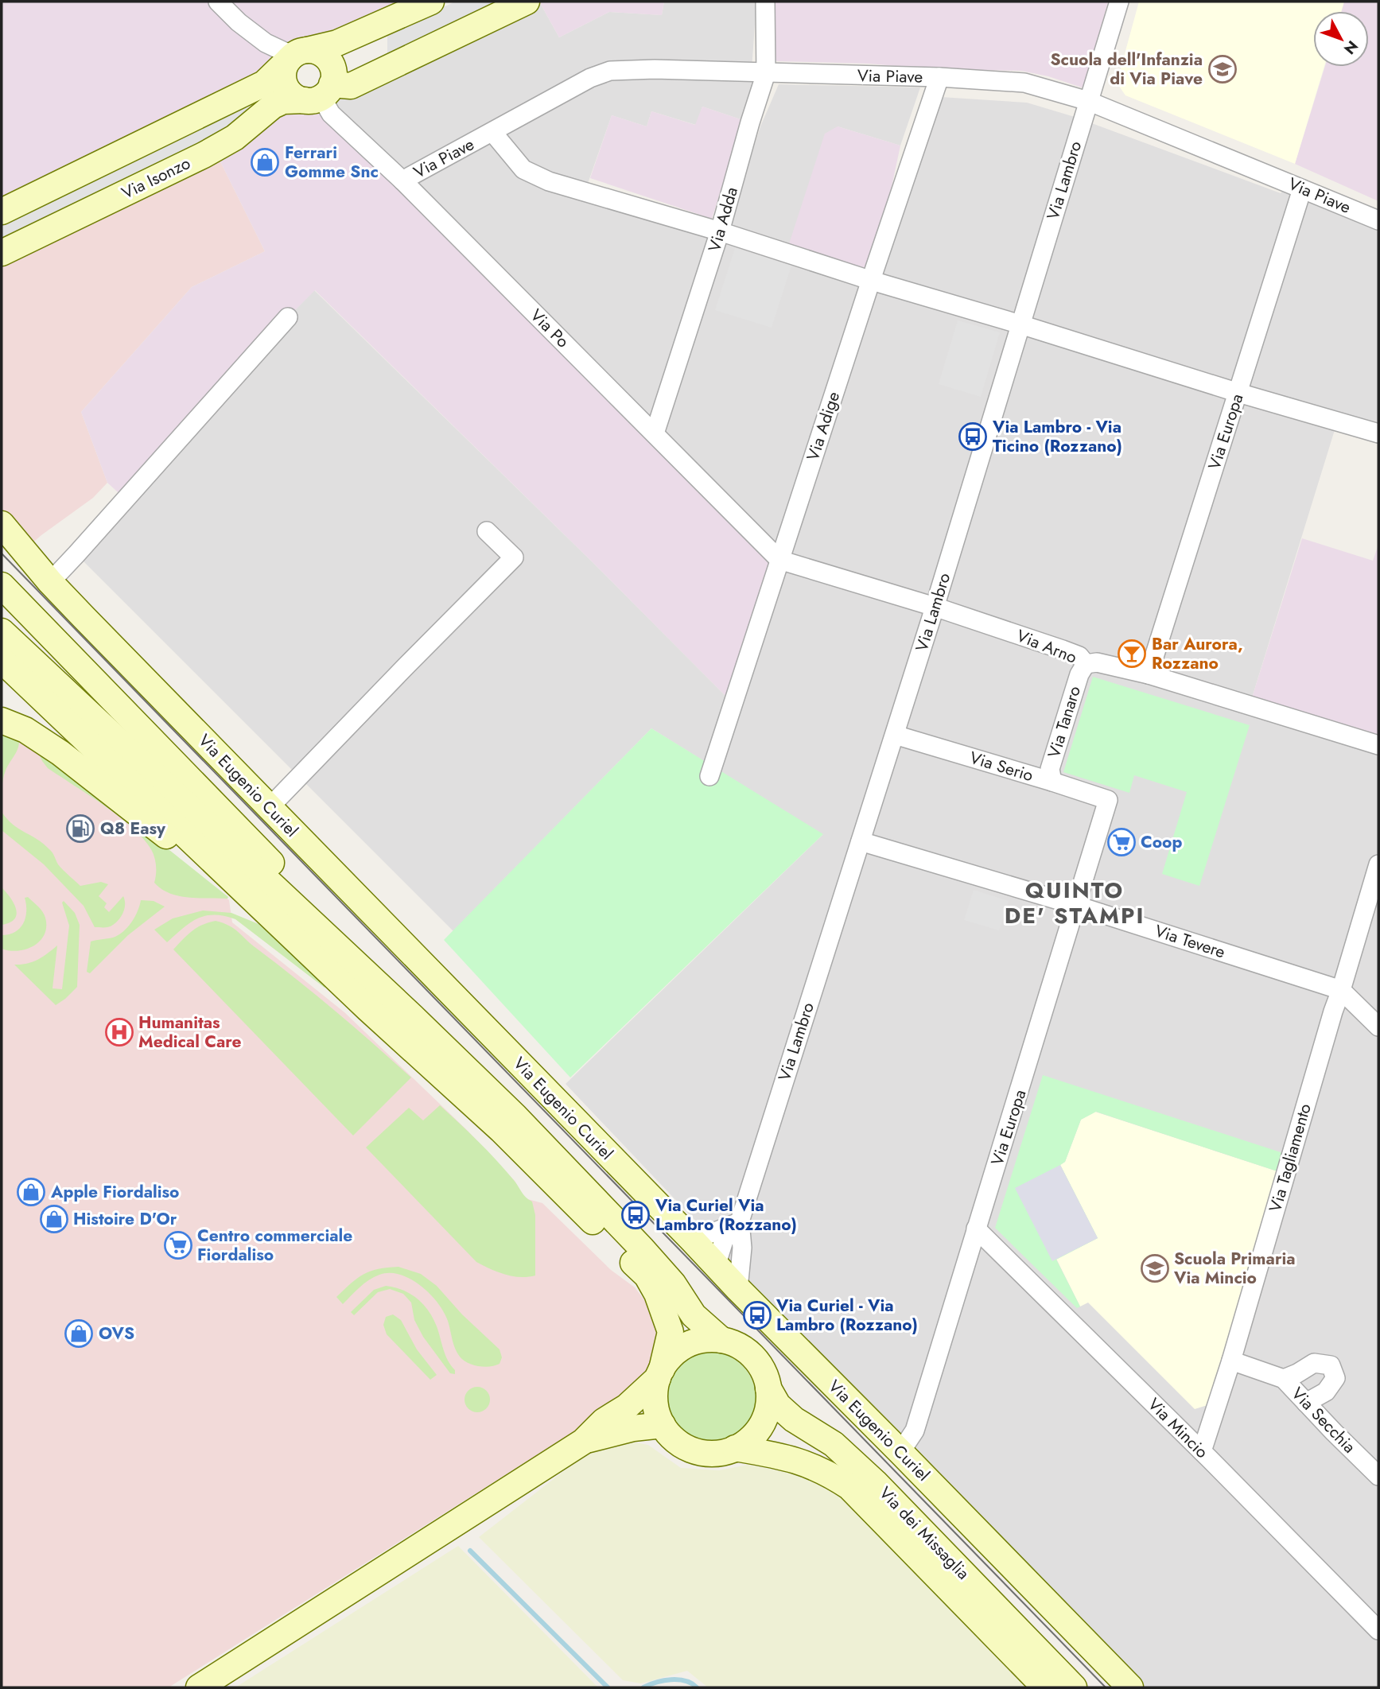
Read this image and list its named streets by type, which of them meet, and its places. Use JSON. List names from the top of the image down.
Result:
{
  "streets": {
    "main road": ["Via Isonzo", "Via Eugenio Curiel", "Via dei Missaglia"],
    "street": [
      "Via Piave",
      "Via Lambro",
      "Via Adda",
      "Via Po",
      "Via Adige",
      "Via Europa",
      "Via Arno",
      "Via Tanaro",
      "Via Serio",
      "Via Tevere",
      "Via Tagliamento",
      "Via Secchia",
      "Via Mincio"
    ]
  },
  "crossings": [
    ["Via Piave", "Via Lambro"],
    ["Via Piave", "Via Adda"],
    ["Via Piave", "Via Po"],
    ["Via Piave", "Via Adige"],
    ["Via Piave", "Via Europa"],
    ["Via Isonzo", "Via Po"],
    ["Via Lambro", "Via Arno"],
    ["Via Lambro", "Via Serio"],
    ["Via Lambro", "Via Tevere"],
    ["Via Adda", "Via Po"],
    ["Via Po", "Via Adige"],
    ["Via Po", "Via Arno"],
    ["Via Adige", "Via Arno"],
    ["Via Europa", "Via Arno"],
    ["Via Europa", "Via Serio"],
    ["Via Europa", "Via Eugenio Curiel"],
    ["Via Europa", "Via Tevere"],
    ["Via Europa", "Via Mincio"],
    ["Via Arno", "Via Tanaro"],
    ["Via Tanaro", "Via Serio"],
    ["Via Tevere", "Via Tagliamento"],
    ["Via Tagliamento", "Via Secchia"],
    ["Via Tagliamento", "Via Mincio"]
  ],
  "districts": ["QUINTO DE' STAMPI"],
  "places": {
    "school or university": ["Scuola dell'Infanzia di Via Piave", "Scuola Primaria Via Mincio"],
    "shop": [
      "Ferrari Gomme Snc",
      "Apple Fiordaliso",
      "Histoire D'Or",
      "OVS"
    ],
    "bus stop": ["Via Lambro - Via Ticino (Rozzano)", "Via Curiel Via Lambro (Rozzano)", "Via Curiel - Via Lambro (Rozzano)"],
    "bar": ["Bar Aurora, Rozzano"],
    "fuel station": ["Q8 Easy"],
    "supermarket": ["Coop", "Centro commerciale Fiordaliso"],
    "hospital": ["Humanitas Medical Care"]
  },
  "north": "bottom right"
}
